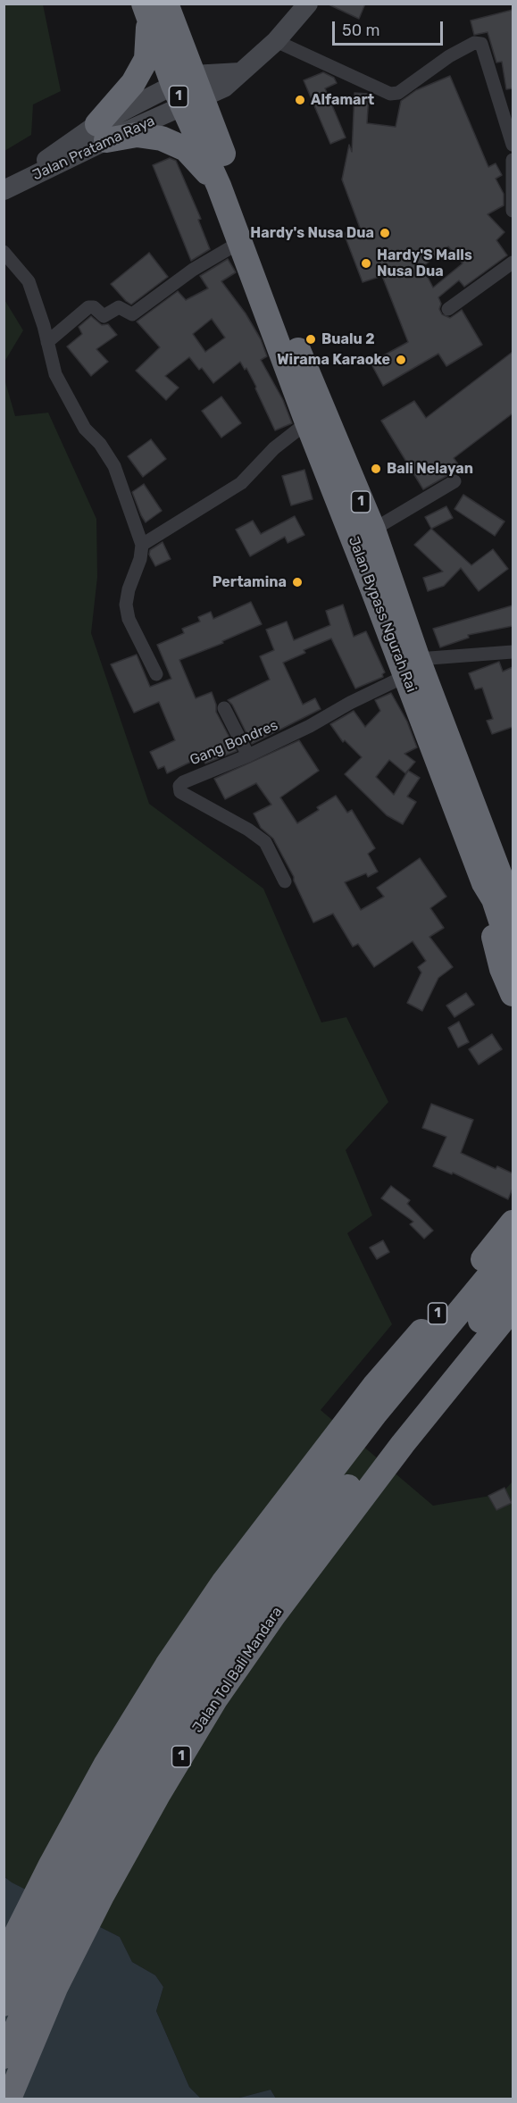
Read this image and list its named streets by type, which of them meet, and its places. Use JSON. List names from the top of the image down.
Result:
{
  "streets": {
    "highway": ["1", "Jalan Bypass Ngurah Rai", "Jalan Tol Bali Mandara"],
    "main road": ["Jalan Pratama Raya"],
    "street": ["Gang Bondres"]
  },
  "crossings": [
    ["1", "Jalan Bypass Ngurah Rai"],
    ["1", "Jalan Tol Bali Mandara"],
    ["Jalan Pratama Raya", "Jalan Bypass Ngurah Rai"],
    ["Jalan Bypass Ngurah Rai", "Gang Bondres"]
  ],
  "places": [
    "Alfamart",
    "Hardy's Nusa Dua",
    "Hardy'S Malls Nusa Dua",
    "Bualu 2",
    "Wirama Karaoke",
    "Bali Nelayan",
    "Pertamina"
  ],
  "scale_bar": "50 m"
}
